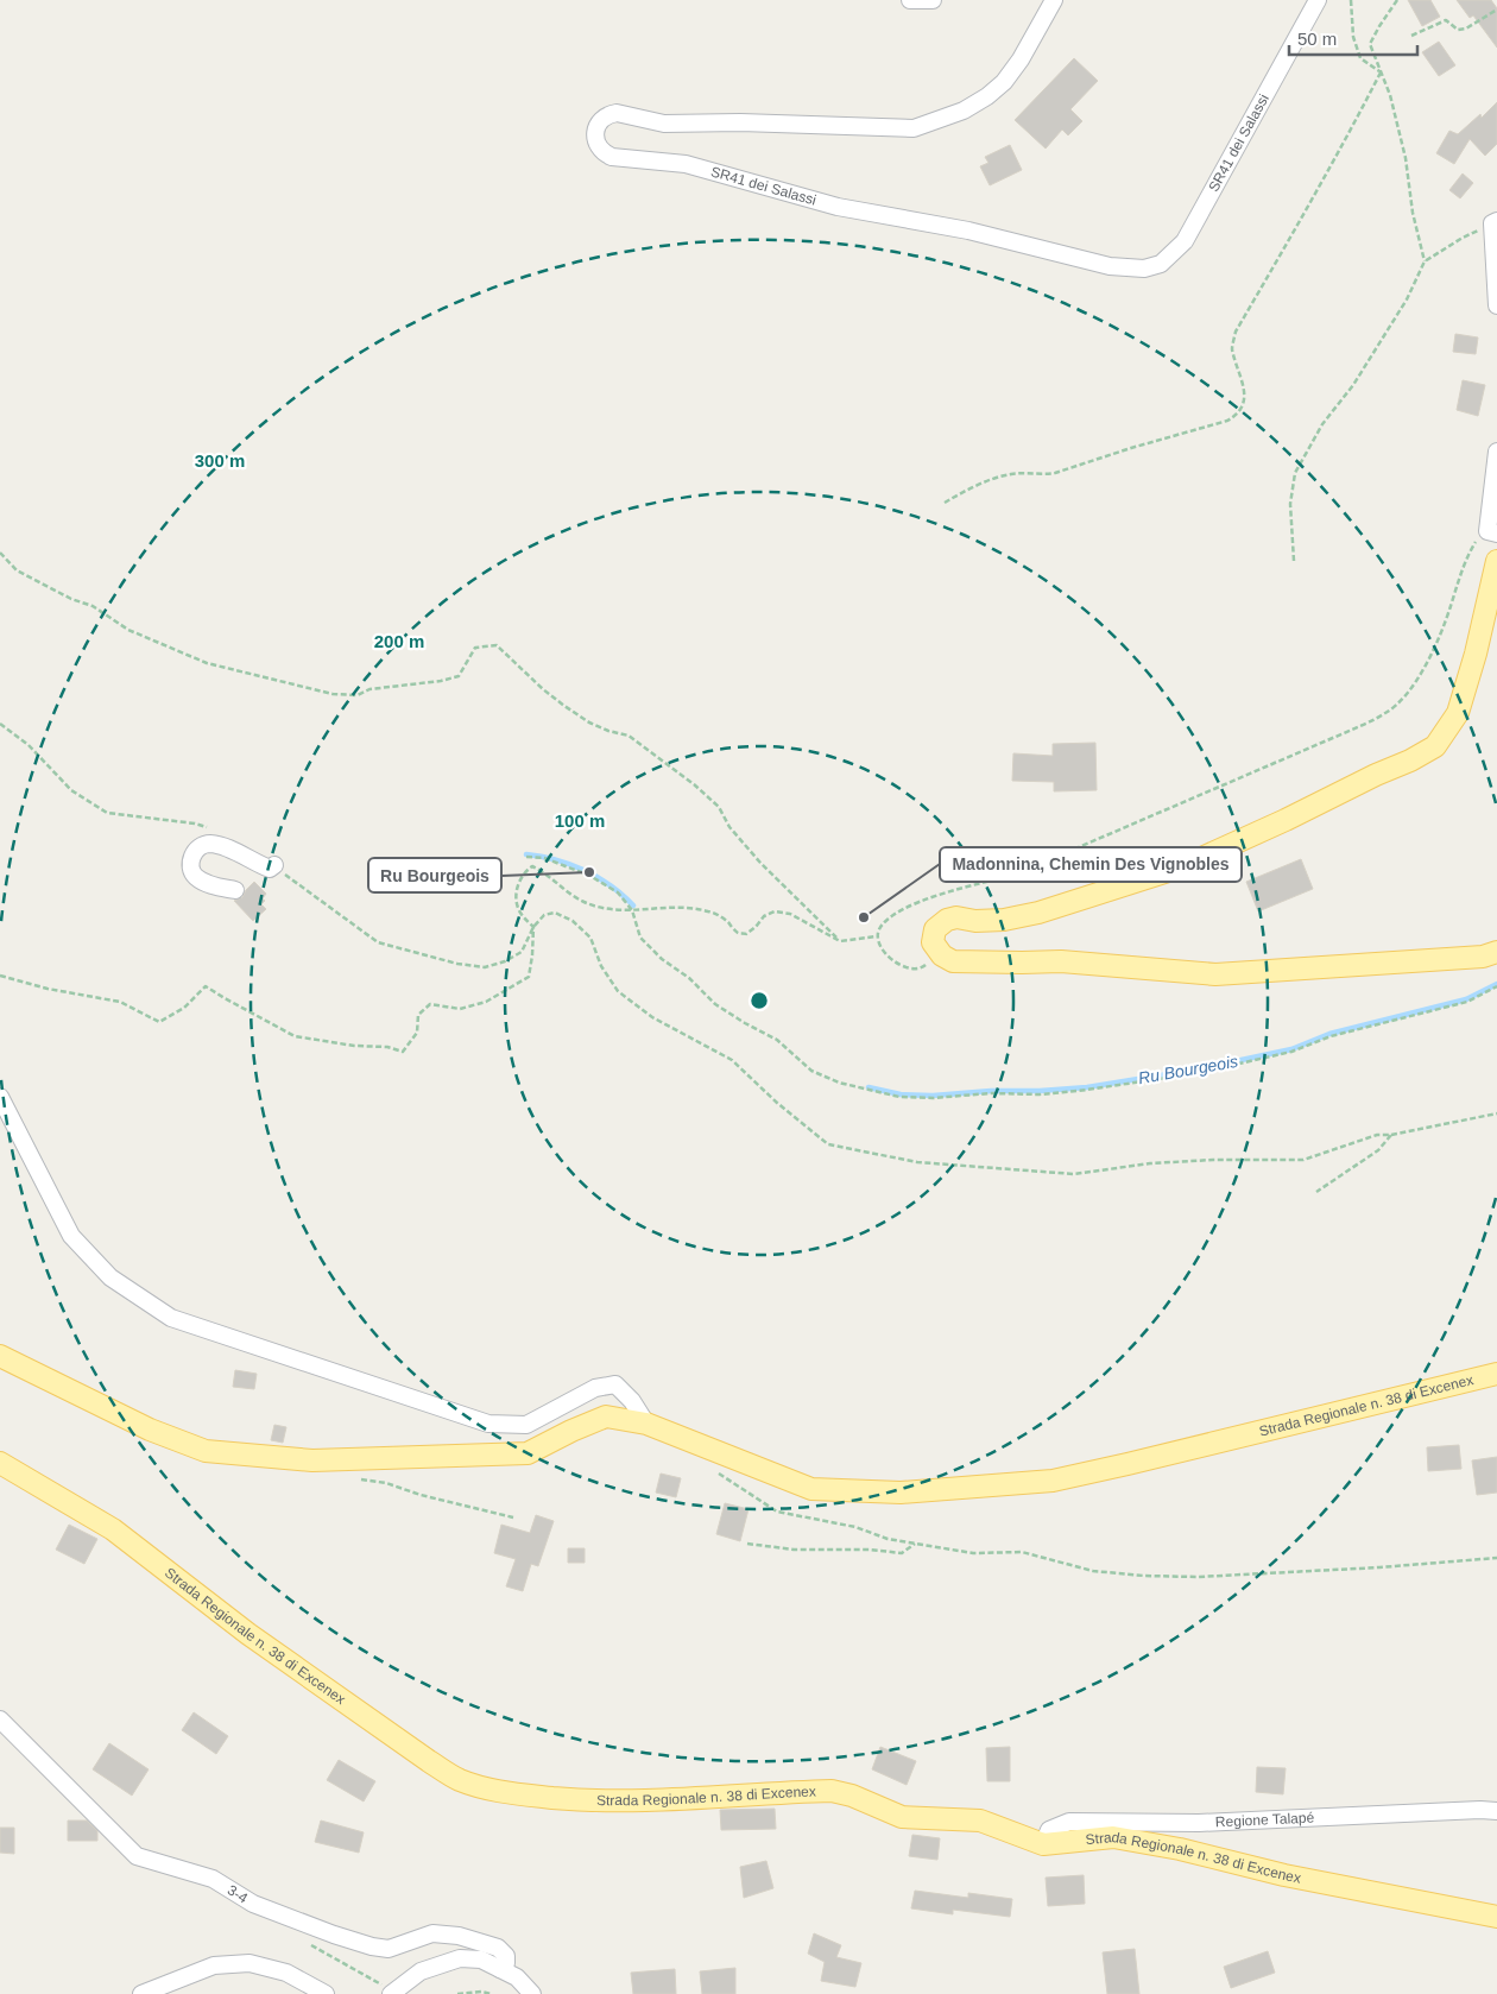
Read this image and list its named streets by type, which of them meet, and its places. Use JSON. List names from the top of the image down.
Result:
{
  "streets": {
    "main road": ["Strada Regionale n. 38 di Excenex"],
    "street": ["SR41 dei Salassi", "Regione Talapé", "3-4"]
  },
  "crossings": [
    ["Strada Regionale n. 38 di Excenex", "Regione Talapé"]
  ],
  "water": ["Ru Bourgeois"],
  "places": ["Ru Bourgeois", "Madonnina, Chemin Des Vignobles"],
  "scale_bar": "50 m",
  "rings": ["300 m", "200 m", "100 m"]
}
